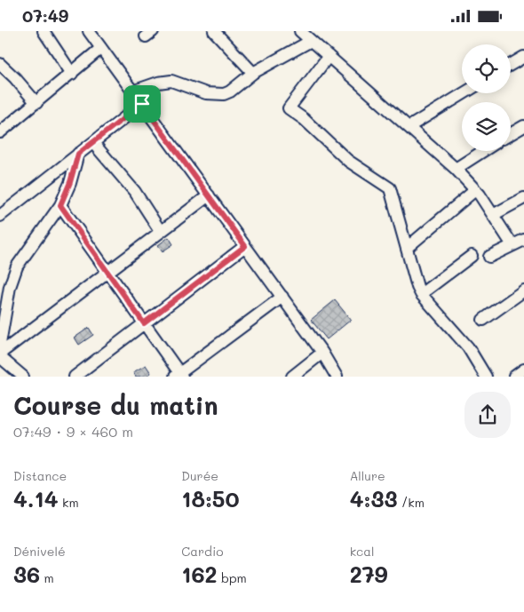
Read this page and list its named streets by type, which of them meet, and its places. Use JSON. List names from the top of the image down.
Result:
{
  "page": {
    "status": "07:49",
    "heading": ["Course du matin", "07:49 · 9 × 460 m"],
    "stats": [
      ["Distance", "4.14 km"],
      ["Durée", "18:50"],
      ["Allure", "4:33 /km"],
      ["Dénivelé", "36 m"],
      ["Cardio", "162 bpm"],
      ["kcal", "279"]
    ]
  }
}
